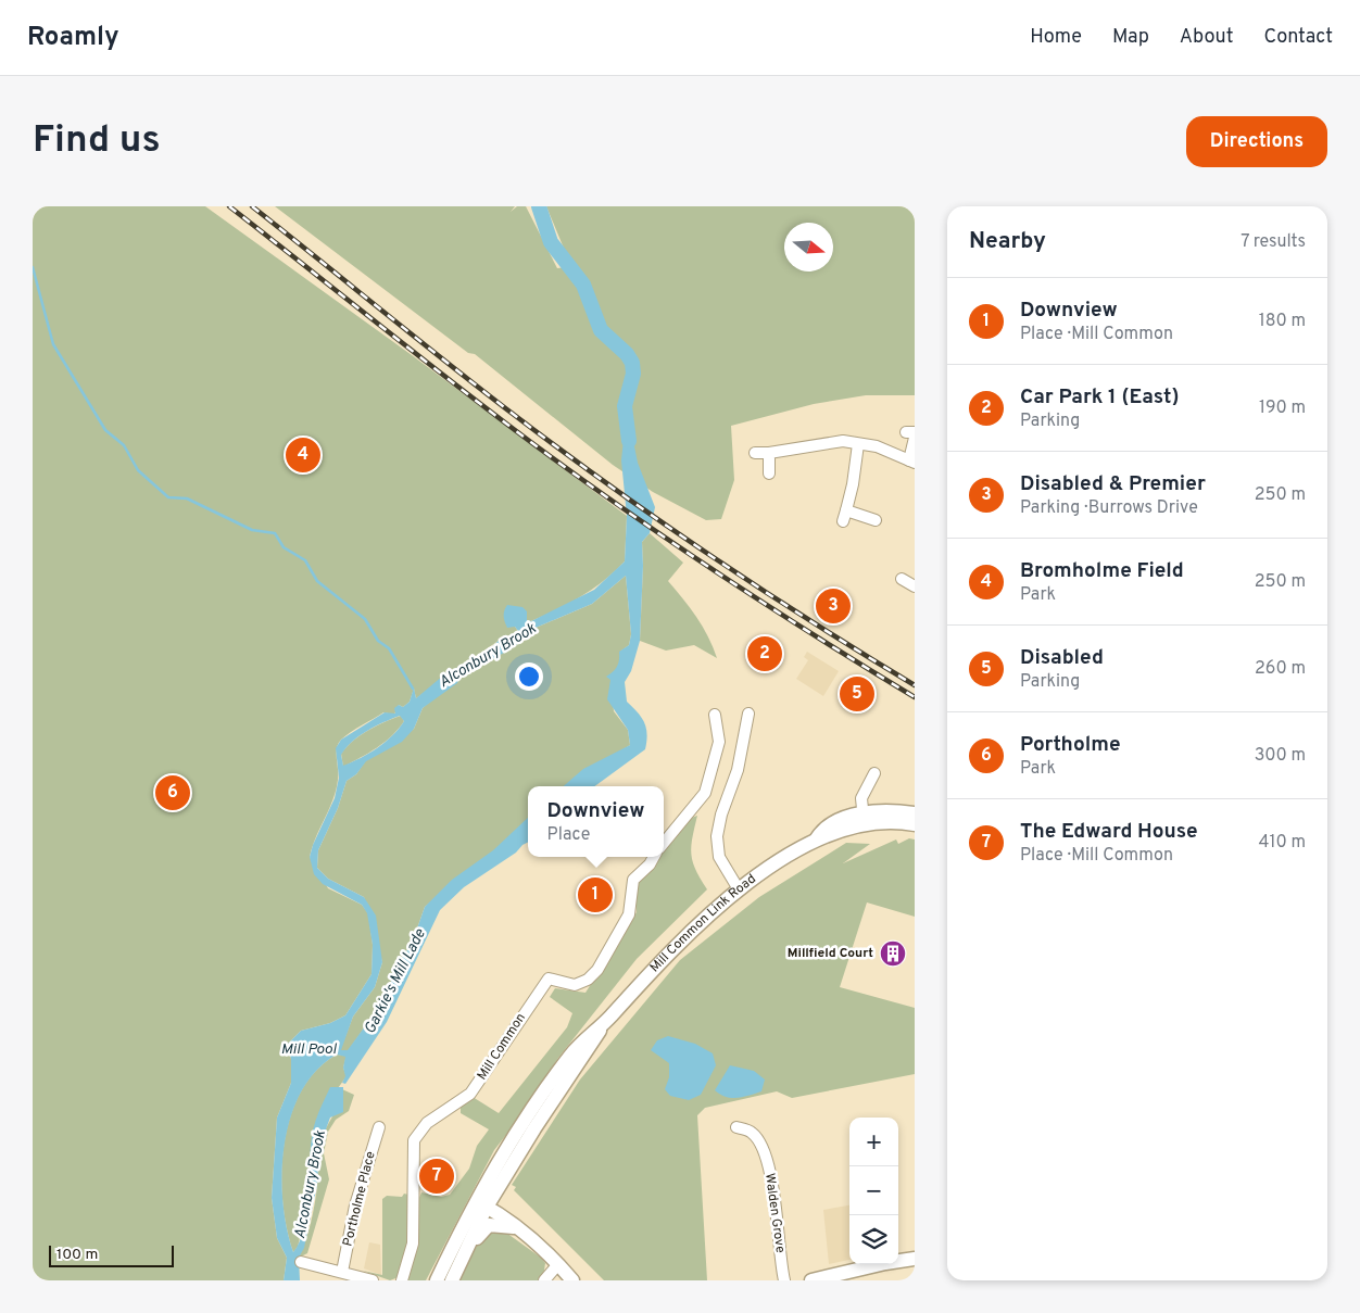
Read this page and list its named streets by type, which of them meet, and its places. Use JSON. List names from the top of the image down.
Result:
{
  "streets": {
    "main road": ["Mill Common Link Road"],
    "street": ["Mill Common", "Portholme Place", "Walden Grove"]
  },
  "water": ["Alconbury Brook", "Garkie's Mill Lade", "Mill Pool"],
  "places": {
    "building": ["Millfield Court"]
  },
  "scale_bar": "100 m",
  "north": "right",
  "page": {
    "header": "Roamly",
    "nav": [
      "Home",
      "Map",
      "About",
      "Contact"
    ],
    "buttons": "Directions",
    "title": "Find us",
    "heading": ["Nearby", "7 results"],
    "list": [
      {
        "mark": "1",
        "name": "Downview",
        "note": "Place · Mill Common",
        "value": "180 m"
      },
      {
        "mark": "2",
        "name": "Car Park 1 (East)",
        "note": "Parking",
        "value": "190 m"
      },
      {
        "mark": "3",
        "name": "Disabled & Premier",
        "note": "Parking · Burrows Drive",
        "value": "250 m"
      },
      {
        "mark": "4",
        "name": "Bromholme Field",
        "note": "Park",
        "value": "250 m"
      },
      {
        "mark": "5",
        "name": "Disabled",
        "note": "Parking",
        "value": "260 m"
      },
      {
        "mark": "6",
        "name": "Portholme",
        "note": "Park",
        "value": "300 m"
      },
      {
        "mark": "7",
        "name": "The Edward House",
        "note": "Place · Mill Common",
        "value": "410 m"
      }
    ],
    "pins": [
      "4",
      "3",
      "2",
      "5",
      "6",
      "1",
      "7"
    ],
    "popup": ["Downview", "Place"],
    "map_buttons": ["+", "−"],
    "scale": "100 m"
  }
}
